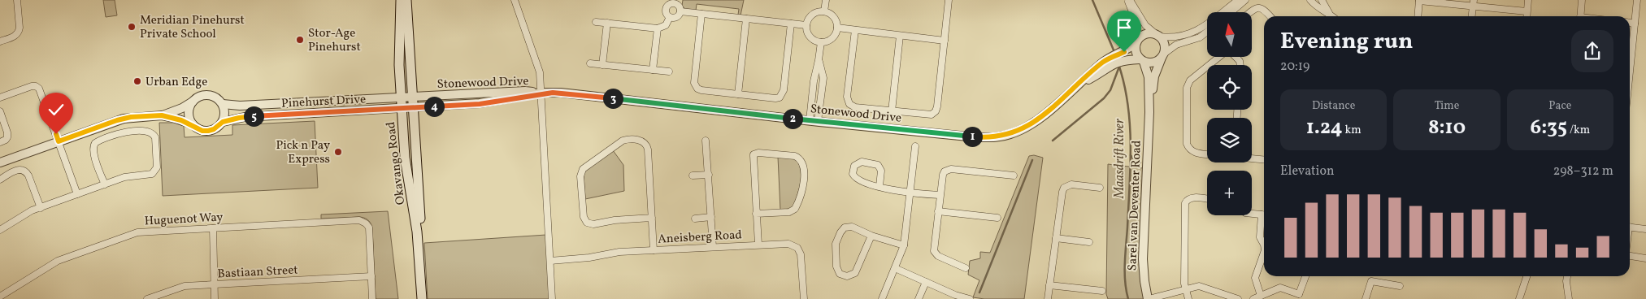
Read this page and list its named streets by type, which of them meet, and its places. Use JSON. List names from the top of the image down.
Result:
{
  "streets": {
    "main road": ["Okavango Road"],
    "street": [
      "Stonewood Drive",
      "Pinehurst Drive",
      "Sarel van Deventer Road",
      "Huguenot Way",
      "Aneisberg Road",
      "Bastiaan Street"
    ]
  },
  "crossings": [
    ["Stonewood Drive", "Pinehurst Drive"],
    ["Stonewood Drive", "Sarel van Deventer Road"],
    ["Pinehurst Drive", "Okavango Road"],
    ["Huguenot Way", "Bastiaan Street"]
  ],
  "water": ["Maasdrift River"],
  "places": [
    "Meridian Pinehurst Private School",
    "Stor-Age Pinehurst",
    "Urban Edge",
    "Pick n Pay Express"
  ],
  "north": "top",
  "page": {
    "map_buttons": "+",
    "heading": ["Evening run", "20:19"],
    "stats": [
      ["Distance", "1.24 km"],
      ["Time", "8:10"],
      ["Pace", "6:35 /km"]
    ],
    "pins": [
      "3",
      "4",
      "5",
      "2",
      "1"
    ],
    "chart": ["Elevation", "298–312 m"]
  }
}
